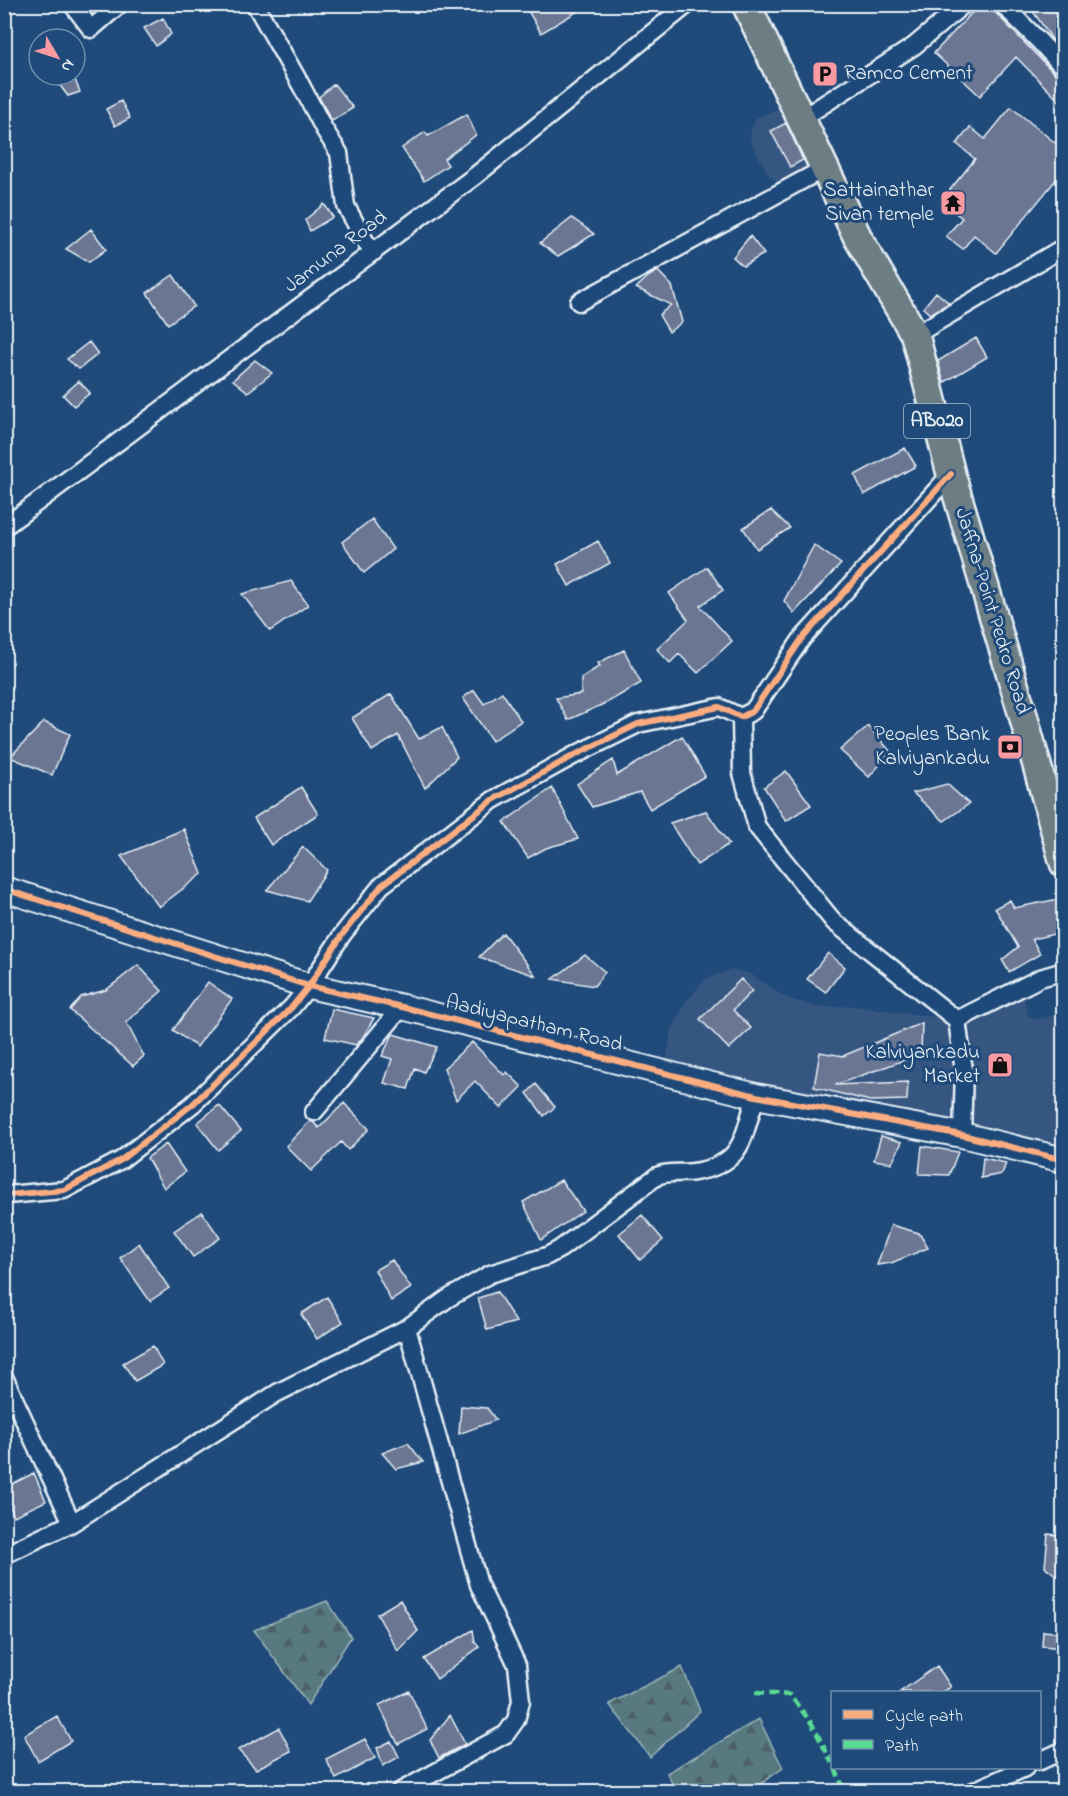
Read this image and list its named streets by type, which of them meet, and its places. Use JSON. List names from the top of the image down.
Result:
{
  "streets": {
    "main road": ["AB020", "Jaffna-Point Pedro Road"],
    "street": ["Jamuna Road", "Aadiyapatham Road"]
  },
  "places": {
    "parking": ["Ramco Cement"],
    "temple": ["Sattainathar Sivan temple"],
    "bank": ["Peoples Bank Kalviyankadu"],
    "shop": ["Kalviyankadu Market"]
  },
  "legend": ["Cycle path", "Path"],
  "north": "bottom right"
}
